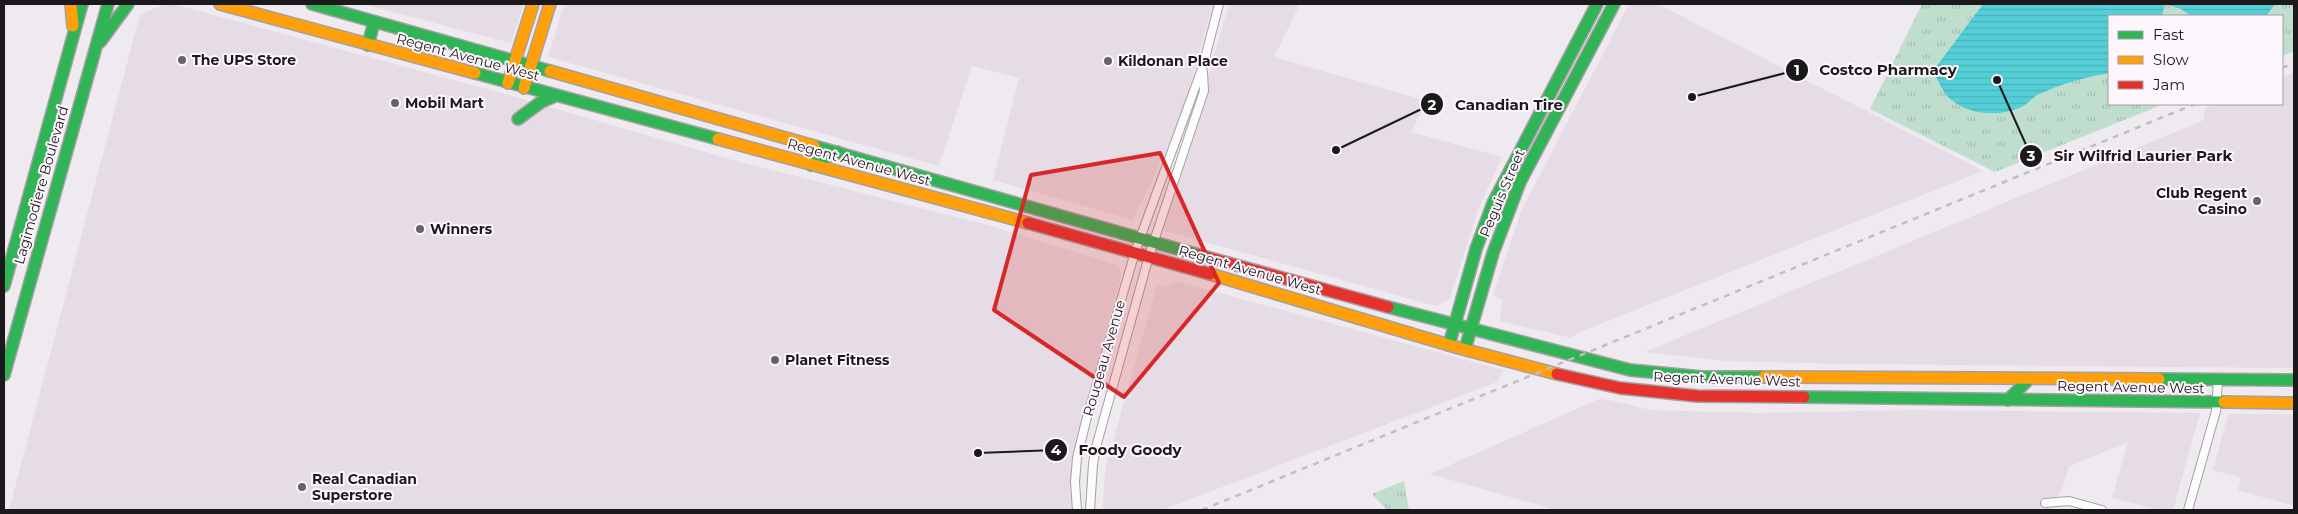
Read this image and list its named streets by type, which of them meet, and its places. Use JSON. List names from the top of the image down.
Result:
{
  "streets": {
    "main road": ["Regent Avenue West", "Lagimodiere Boulevard", "Peguis Street"],
    "street": ["Rougeau Avenue"]
  },
  "crossings": [
    ["Regent Avenue West", "Peguis Street"],
    ["Regent Avenue West", "Rougeau Avenue"]
  ],
  "places": [
    "The UPS Store",
    "Kildonan Place",
    "Sir Wilfrid Laurier Park",
    "Costco Pharmacy",
    "Mobil Mart",
    "Canadian Tire",
    "Club Regent Casino",
    "Winners",
    "Planet Fitness",
    "Foody Goody",
    "Real Canadian Superstore"
  ],
  "legend": ["Fast", "Slow", "Jam"]
}
